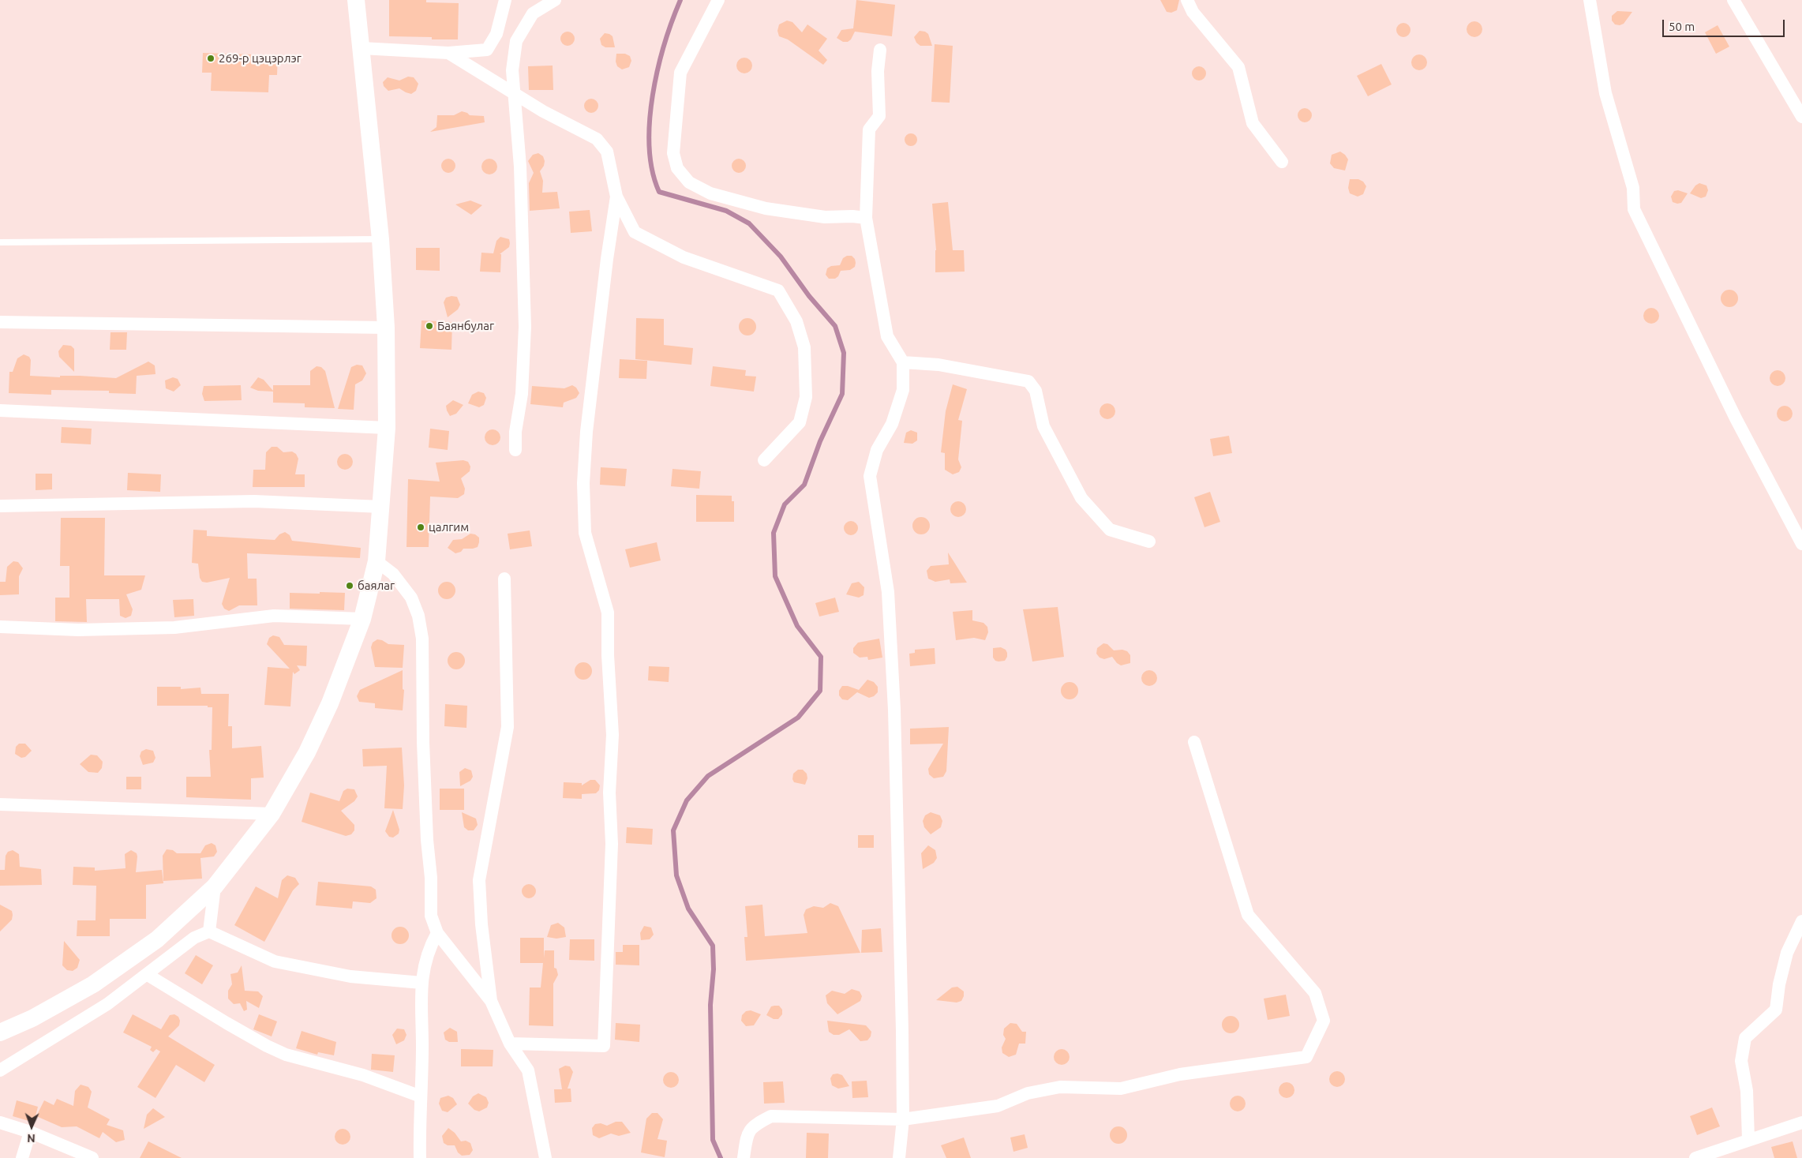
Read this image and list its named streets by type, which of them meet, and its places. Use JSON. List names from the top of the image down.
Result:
{
  "places": [
    "269-р цэцэрлэг",
    "Баянбулаг",
    "цалгим",
    "баялаг"
  ],
  "scale_bar": "50 m",
  "north": "bottom"
}
